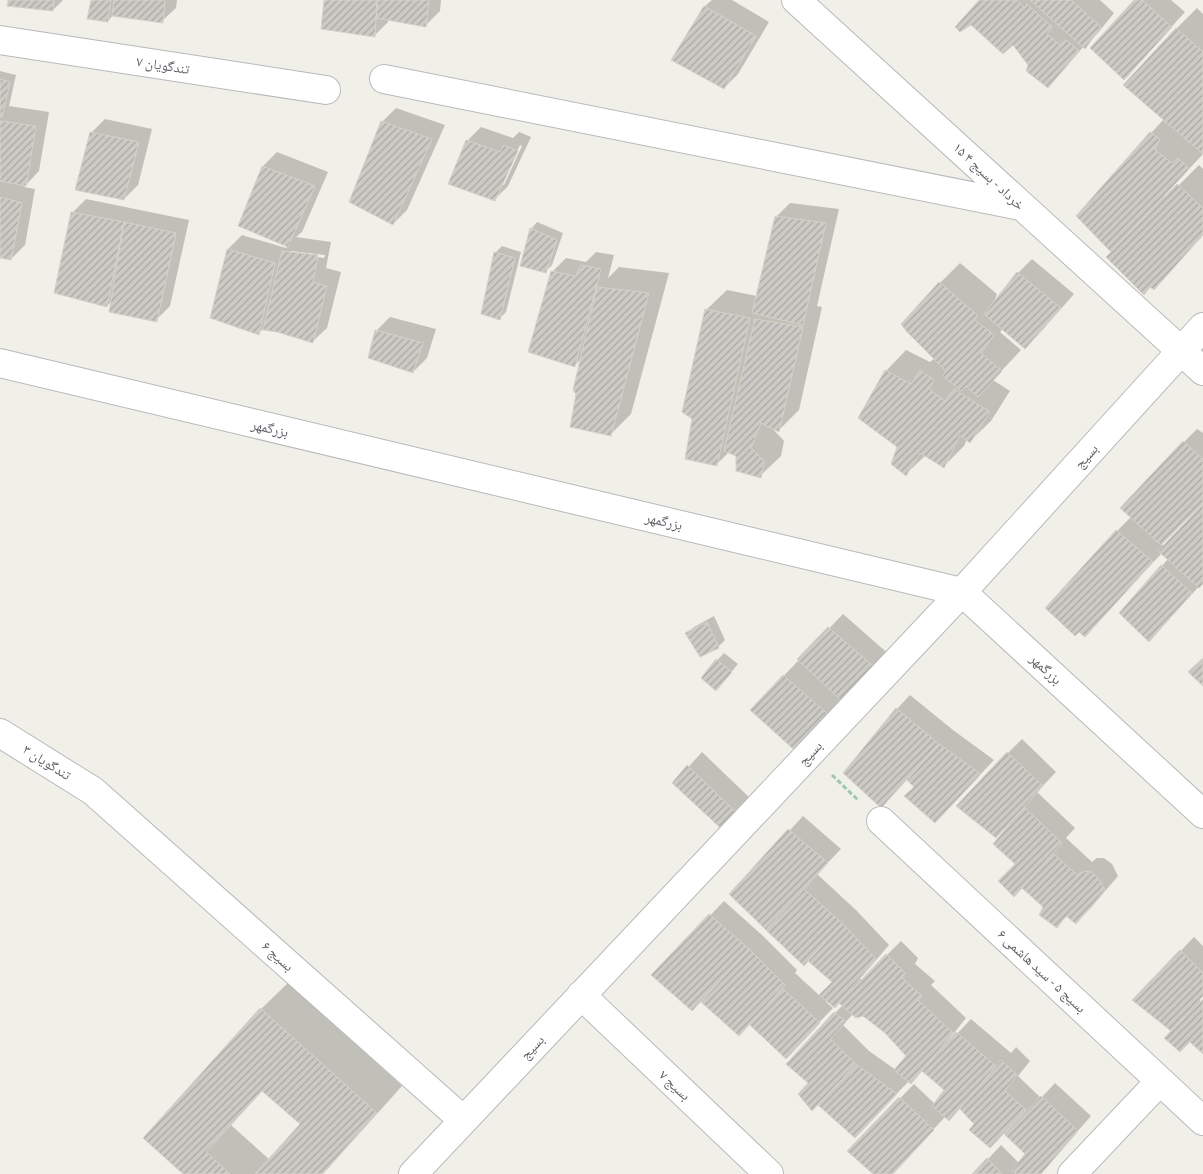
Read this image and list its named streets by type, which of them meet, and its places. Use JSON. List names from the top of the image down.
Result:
{
  "streets": {
    "street": [
      "تندگویان ۷",
      "۱۵ خرداد - بسیج ۴",
      "بزرگمهر",
      "بسیج",
      "تندگویان ۳",
      "بسیج ۶",
      "بسیج ۵ - سید هاشمی ۶",
      "بسیج ۷"
    ]
  },
  "crossings": [
    ["۱۵ خرداد - بسیج ۴", "بسیج"],
    ["بزرگمهر", "بسیج"],
    ["بسیج", "بسیج ۶"],
    ["بسیج", "بسیج ۷"],
    ["تندگویان ۳", "بسیج ۶"]
  ]
}
